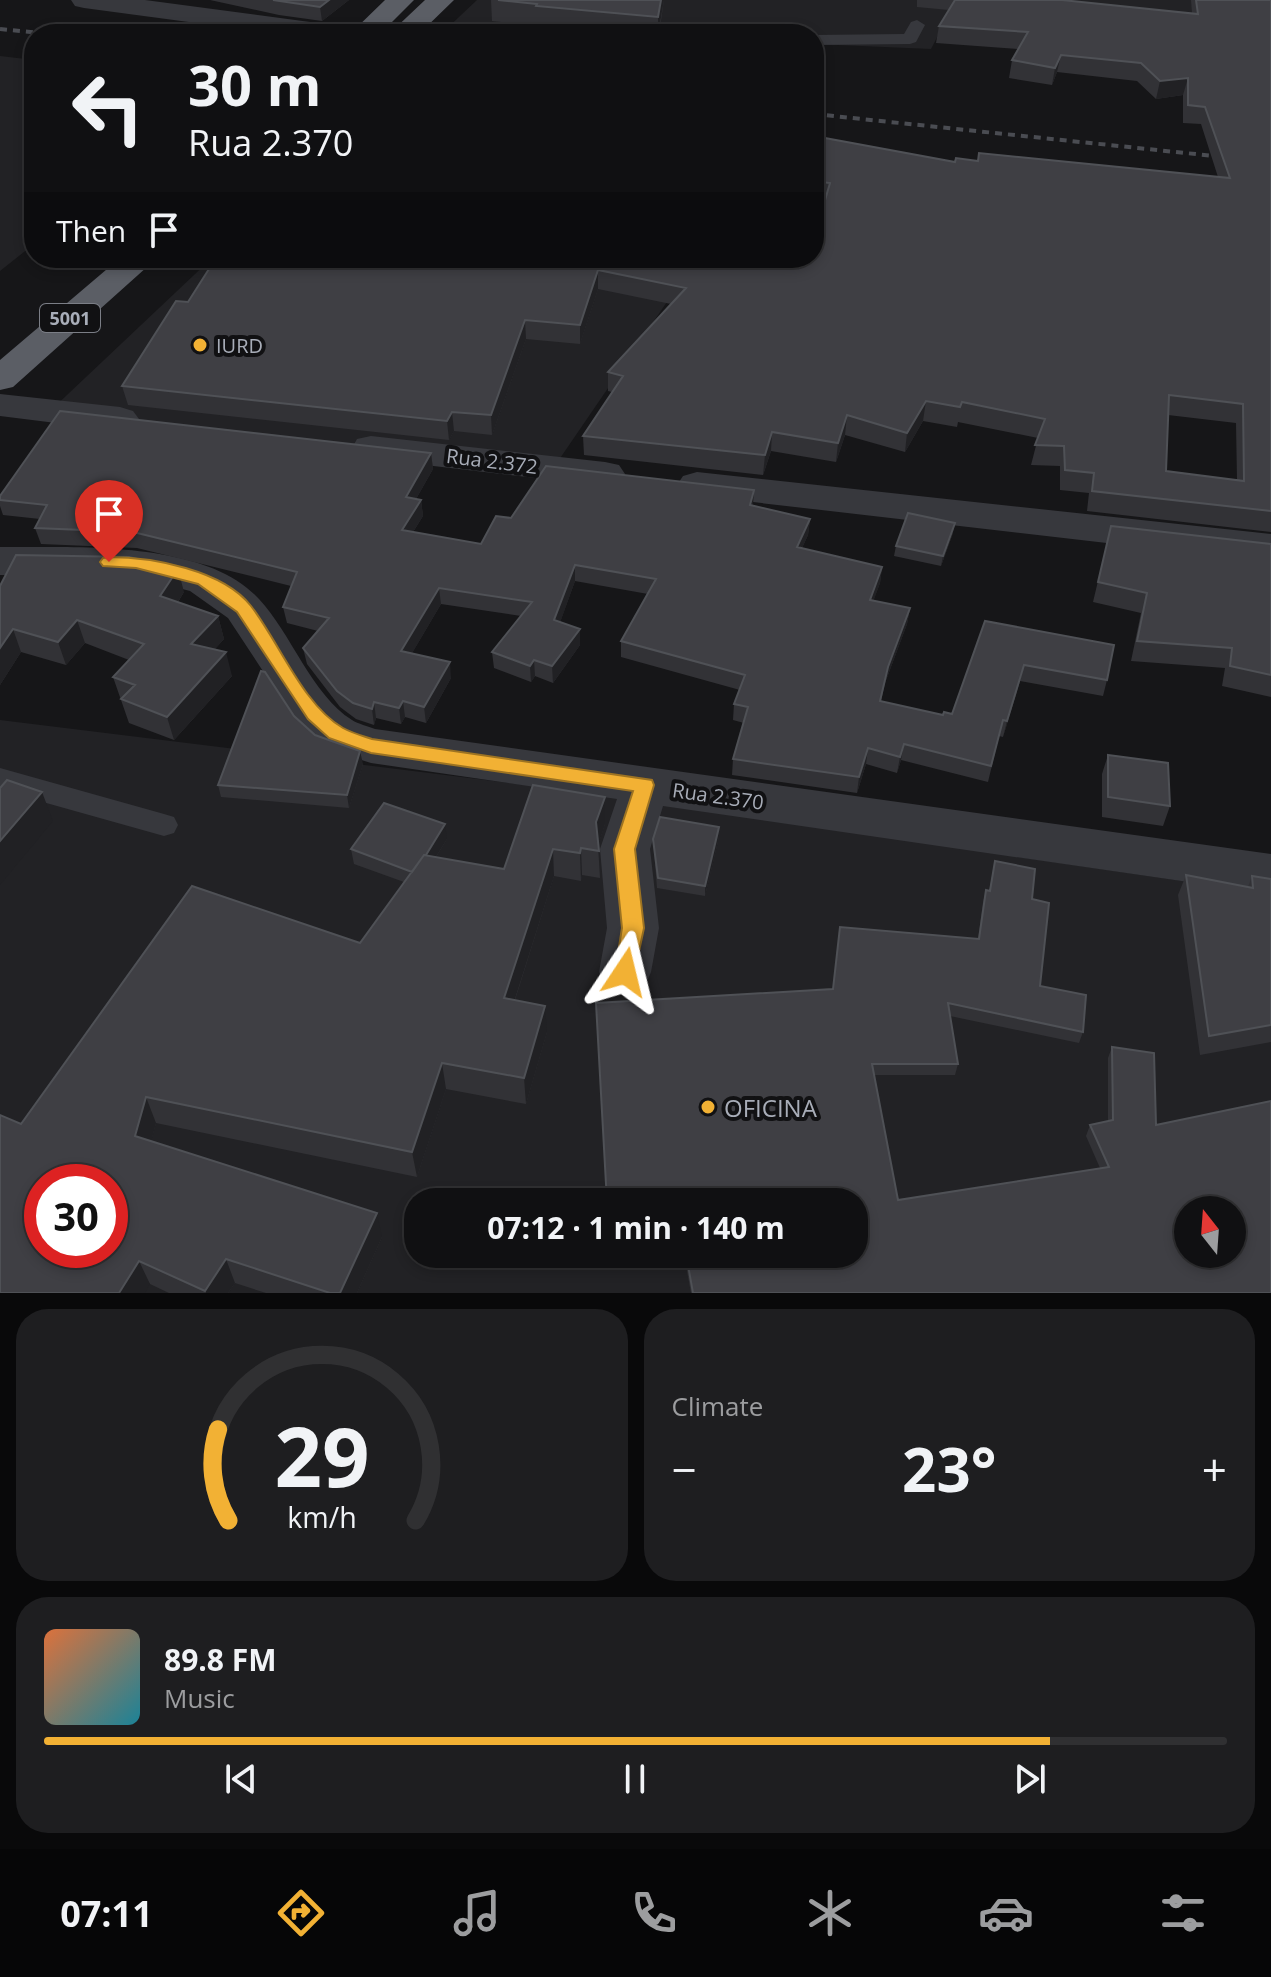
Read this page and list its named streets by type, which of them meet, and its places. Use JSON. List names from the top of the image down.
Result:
{
  "streets": {
    "highway": ["5001"],
    "street": ["Rua 2.372", "Rua 2.370"]
  },
  "places": ["IURD", "OFICINA"],
  "north": "top",
  "page": {
    "turn": ["30 m", "Rua 2.370"],
    "then": "Then",
    "limit": "30",
    "trip": "07:12 · 1 min · 140 m",
    "tile": "Climate",
    "heat": ["−", "23°", "+"],
    "song": ["89.8 FM", "Music"],
    "tabs": "07:11",
    "gauge": ["29", "km/h"]
  }
}
